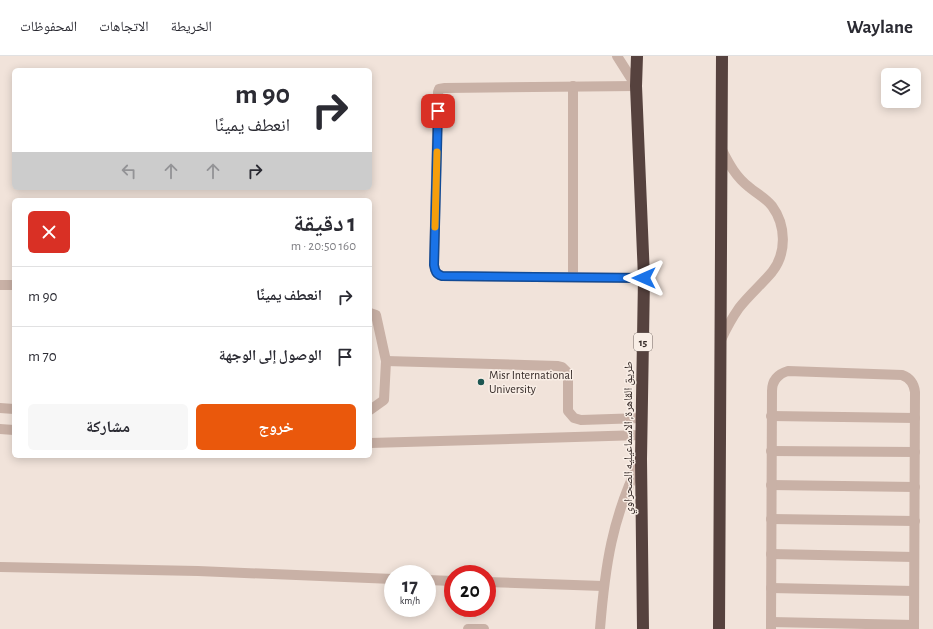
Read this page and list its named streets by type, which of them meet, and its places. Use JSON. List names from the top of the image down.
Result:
{
  "streets": {
    "highway": ["15", "طريق القاهرة, الاسماعيليه الصحراوي"]
  },
  "places": ["Misr International University"],
  "page": {
    "header": "Waylane",
    "nav": ["الخريطة", "الاتجاهات", "المحفوظات"],
    "turn": ["90 m", "انعطف يمينًا"],
    "heading": ["1 دقيقة", "160 m · 20:50"],
    "list": [
      {
        "name": "انعطف يمينًا",
        "value": "90 m"
      },
      {
        "name": "الوصول إلى الوجهة",
        "value": "70 m"
      }
    ],
    "buttons": ["خروج", "مشاركة"],
    "speed": "17 km/h",
    "limit": "20"
  }
}
